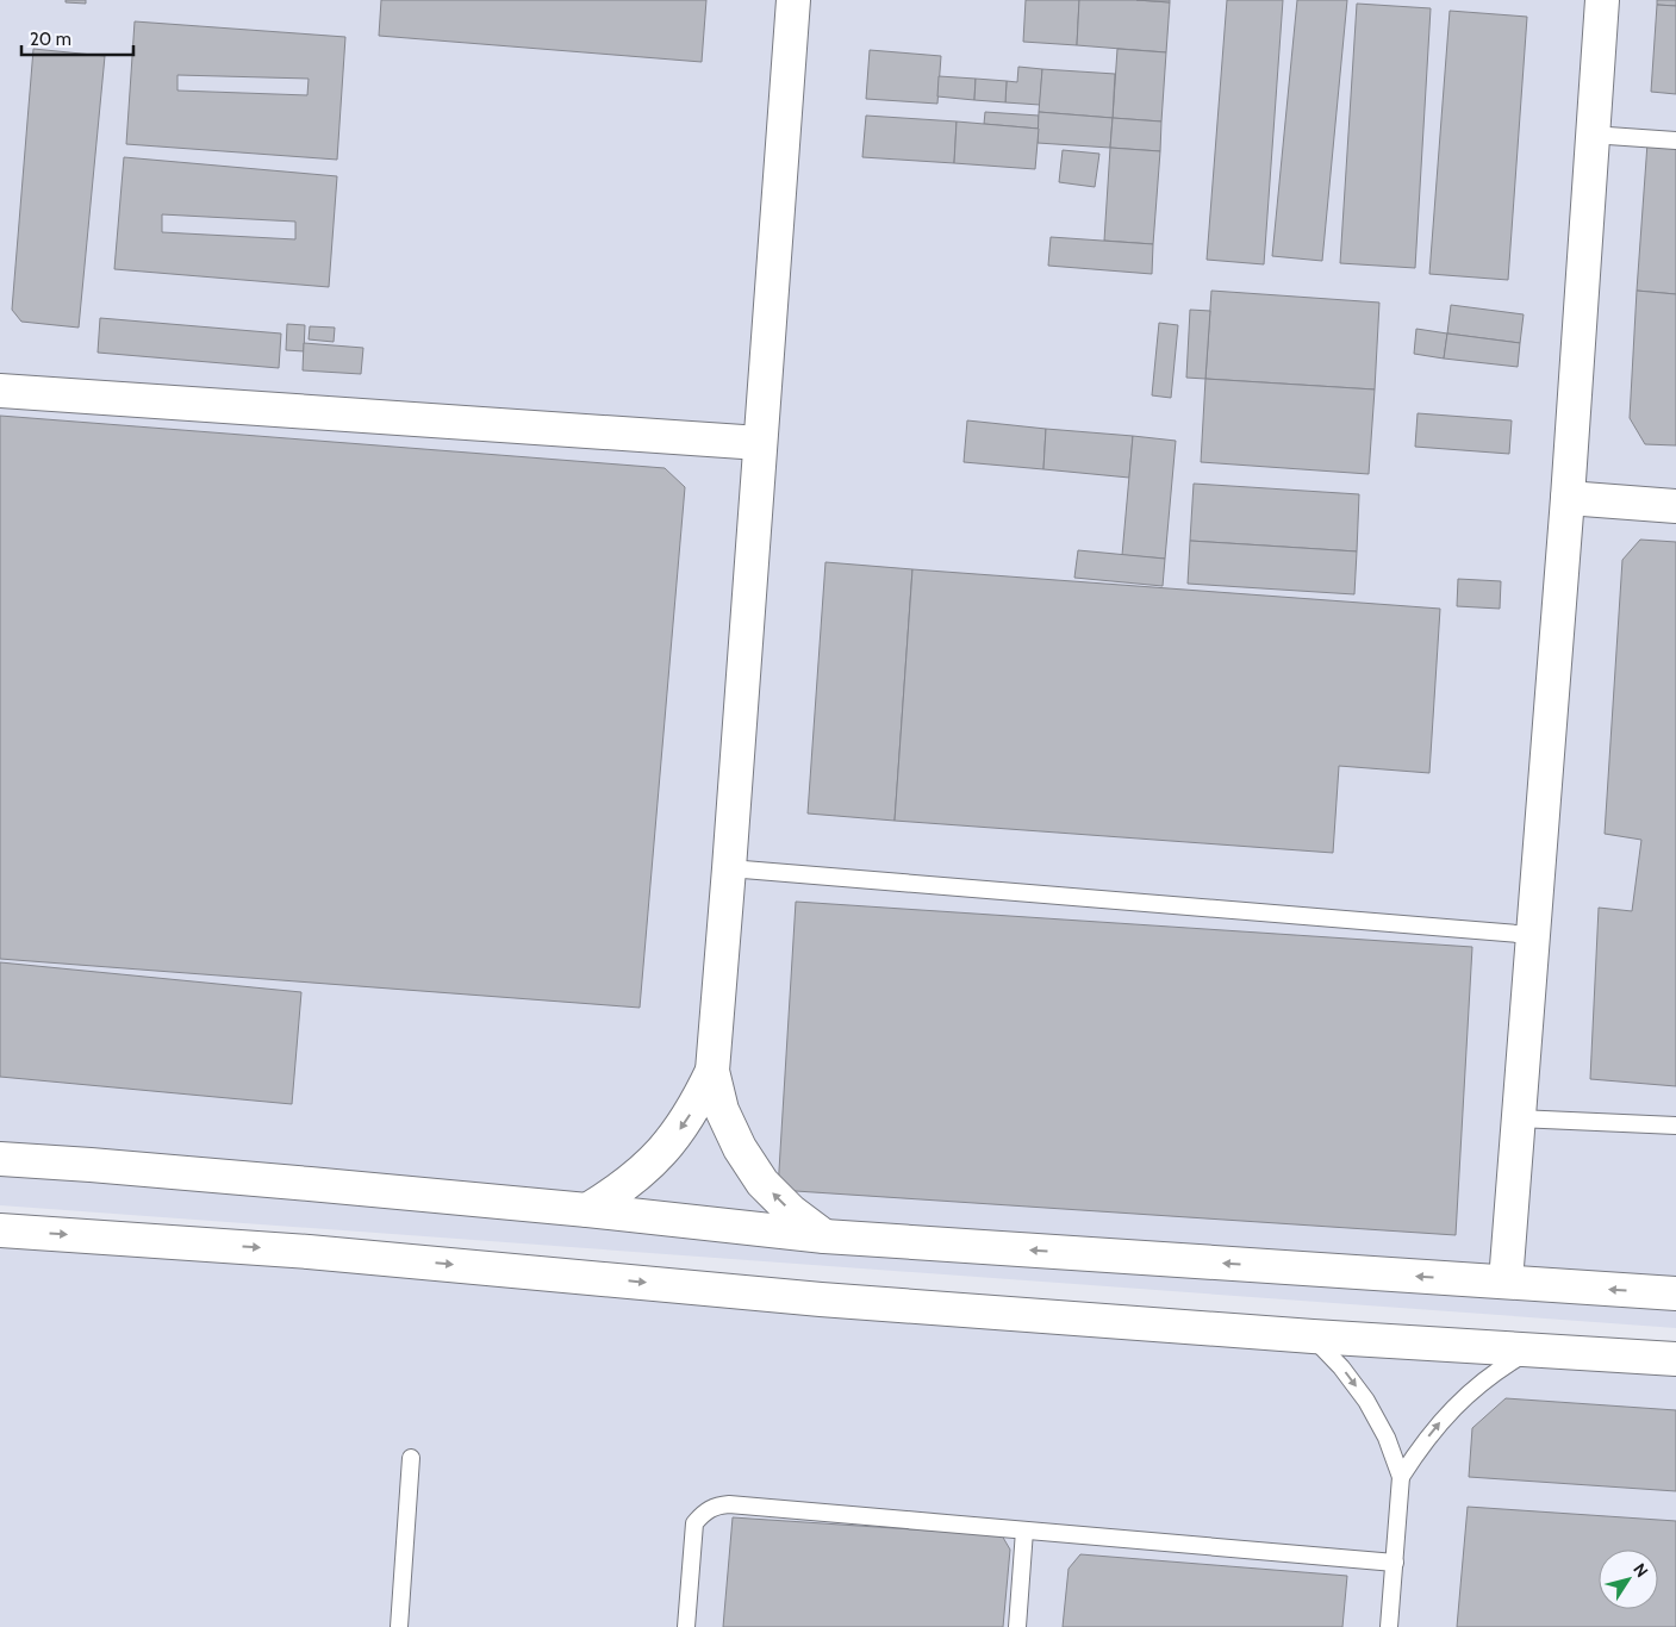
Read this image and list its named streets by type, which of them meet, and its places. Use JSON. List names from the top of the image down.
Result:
{
  "scale_bar": "20 m",
  "north": "top right"
}
